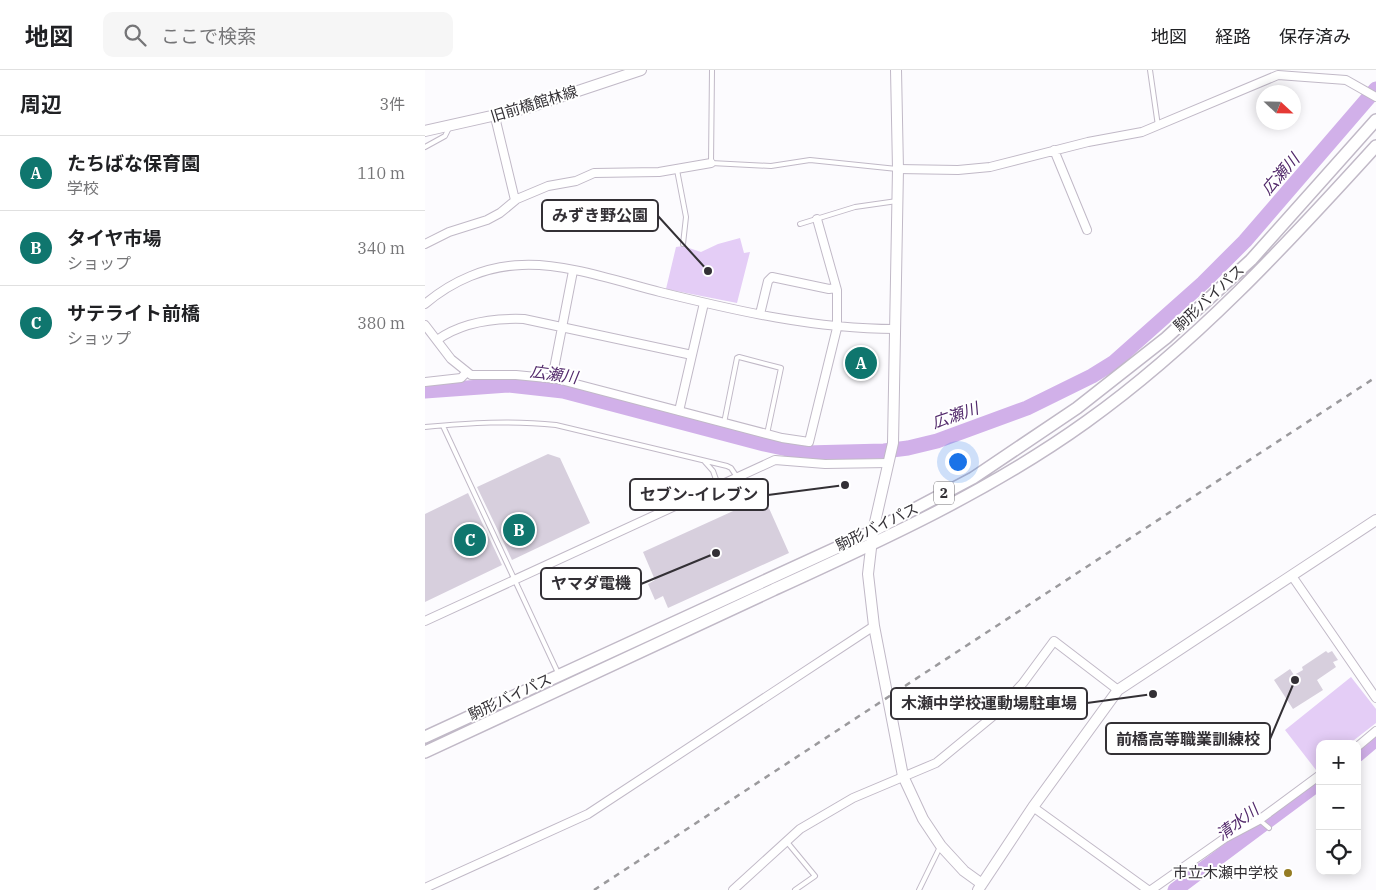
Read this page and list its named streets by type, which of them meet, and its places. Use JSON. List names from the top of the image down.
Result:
{
  "streets": {
    "main road": ["駒形バイパス", "2"],
    "street": ["旧前橋館林線"]
  },
  "water": ["広瀬川", "清水川"],
  "places": [
    "みずき野公園",
    "セブン-イレブン",
    "ヤマダ電機",
    "前橋高等職業訓練校",
    "木瀬中学校運動場駐車場",
    "市立木瀬中学校"
  ],
  "north": "right",
  "page": {
    "header": "地図",
    "search": "ここで検索",
    "nav": ["地図", "経路", "保存済み"],
    "heading": ["周辺", "3件"],
    "list": [
      {
        "mark": "A",
        "name": "たちばな保育園",
        "note": "学校",
        "value": "110 m"
      },
      {
        "mark": "B",
        "name": "タイヤ市場",
        "note": "ショップ",
        "value": "340 m"
      },
      {
        "mark": "C",
        "name": "サテライト前橋",
        "note": "ショップ",
        "value": "380 m"
      }
    ],
    "pins": ["A", "B", "C"],
    "map_buttons": ["+", "−"]
  }
}
